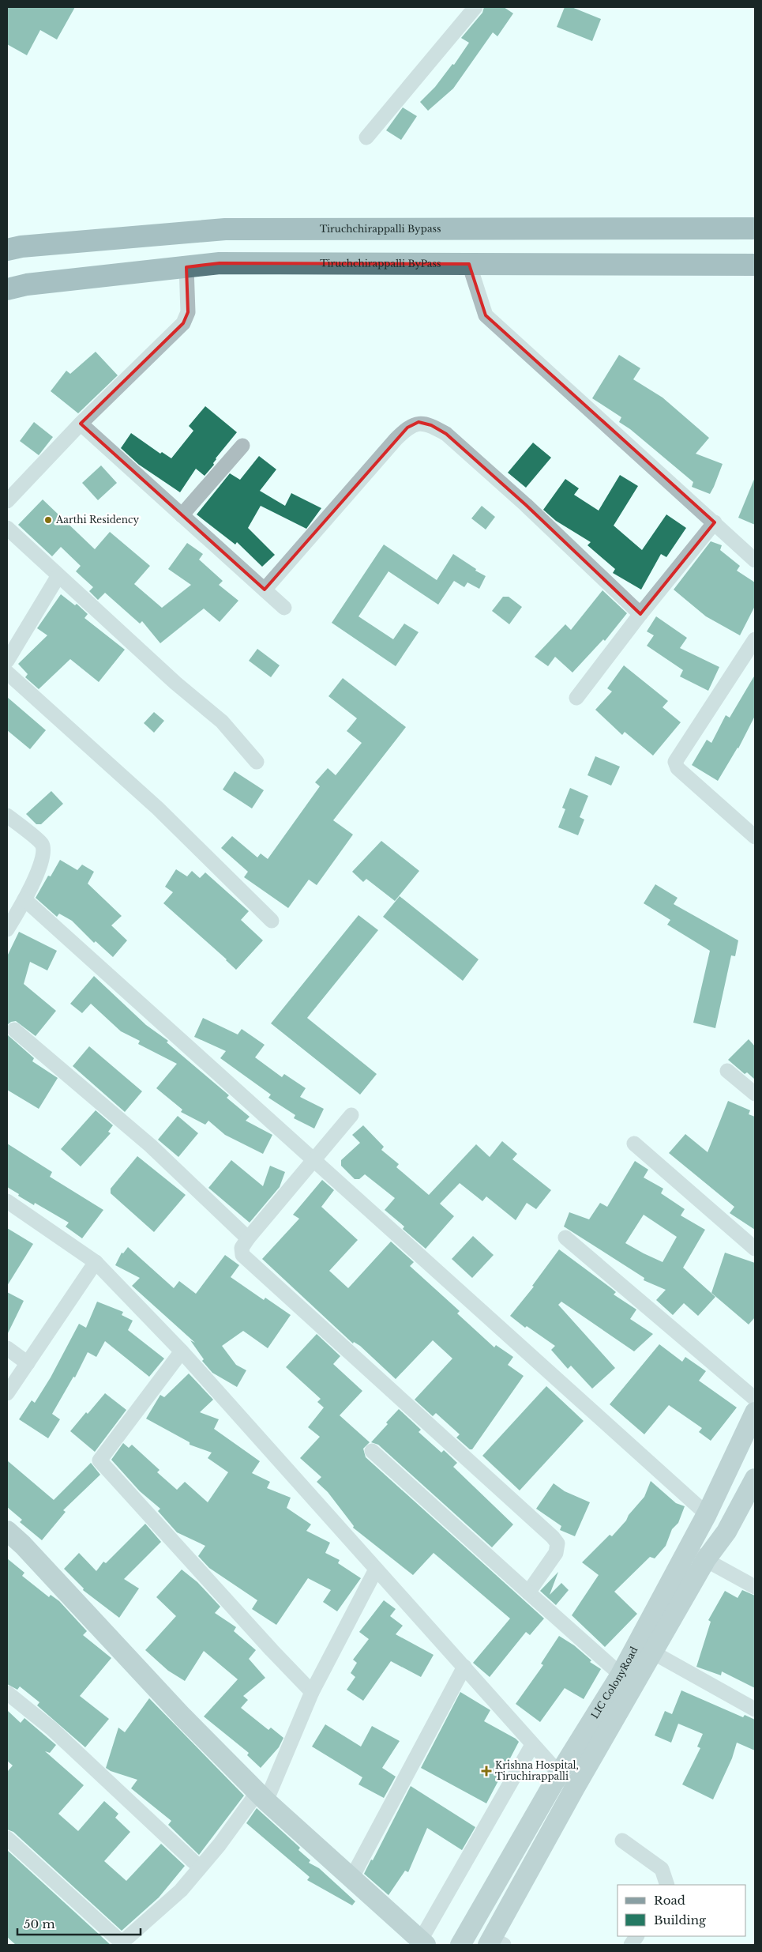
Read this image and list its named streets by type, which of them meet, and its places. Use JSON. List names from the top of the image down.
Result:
{
  "streets": {
    "highway": ["Tiruchchirappalli Bypass", "Tiruchchirappalli ByPass"],
    "main road": ["LIC ColonyRoad"]
  },
  "places": {
    "other": ["Aarthi Residency"],
    "health": ["Krishna Hospital, Tiruchirappalli"]
  },
  "legend": ["Road", "Building"],
  "scale_bar": "50 m"
}
